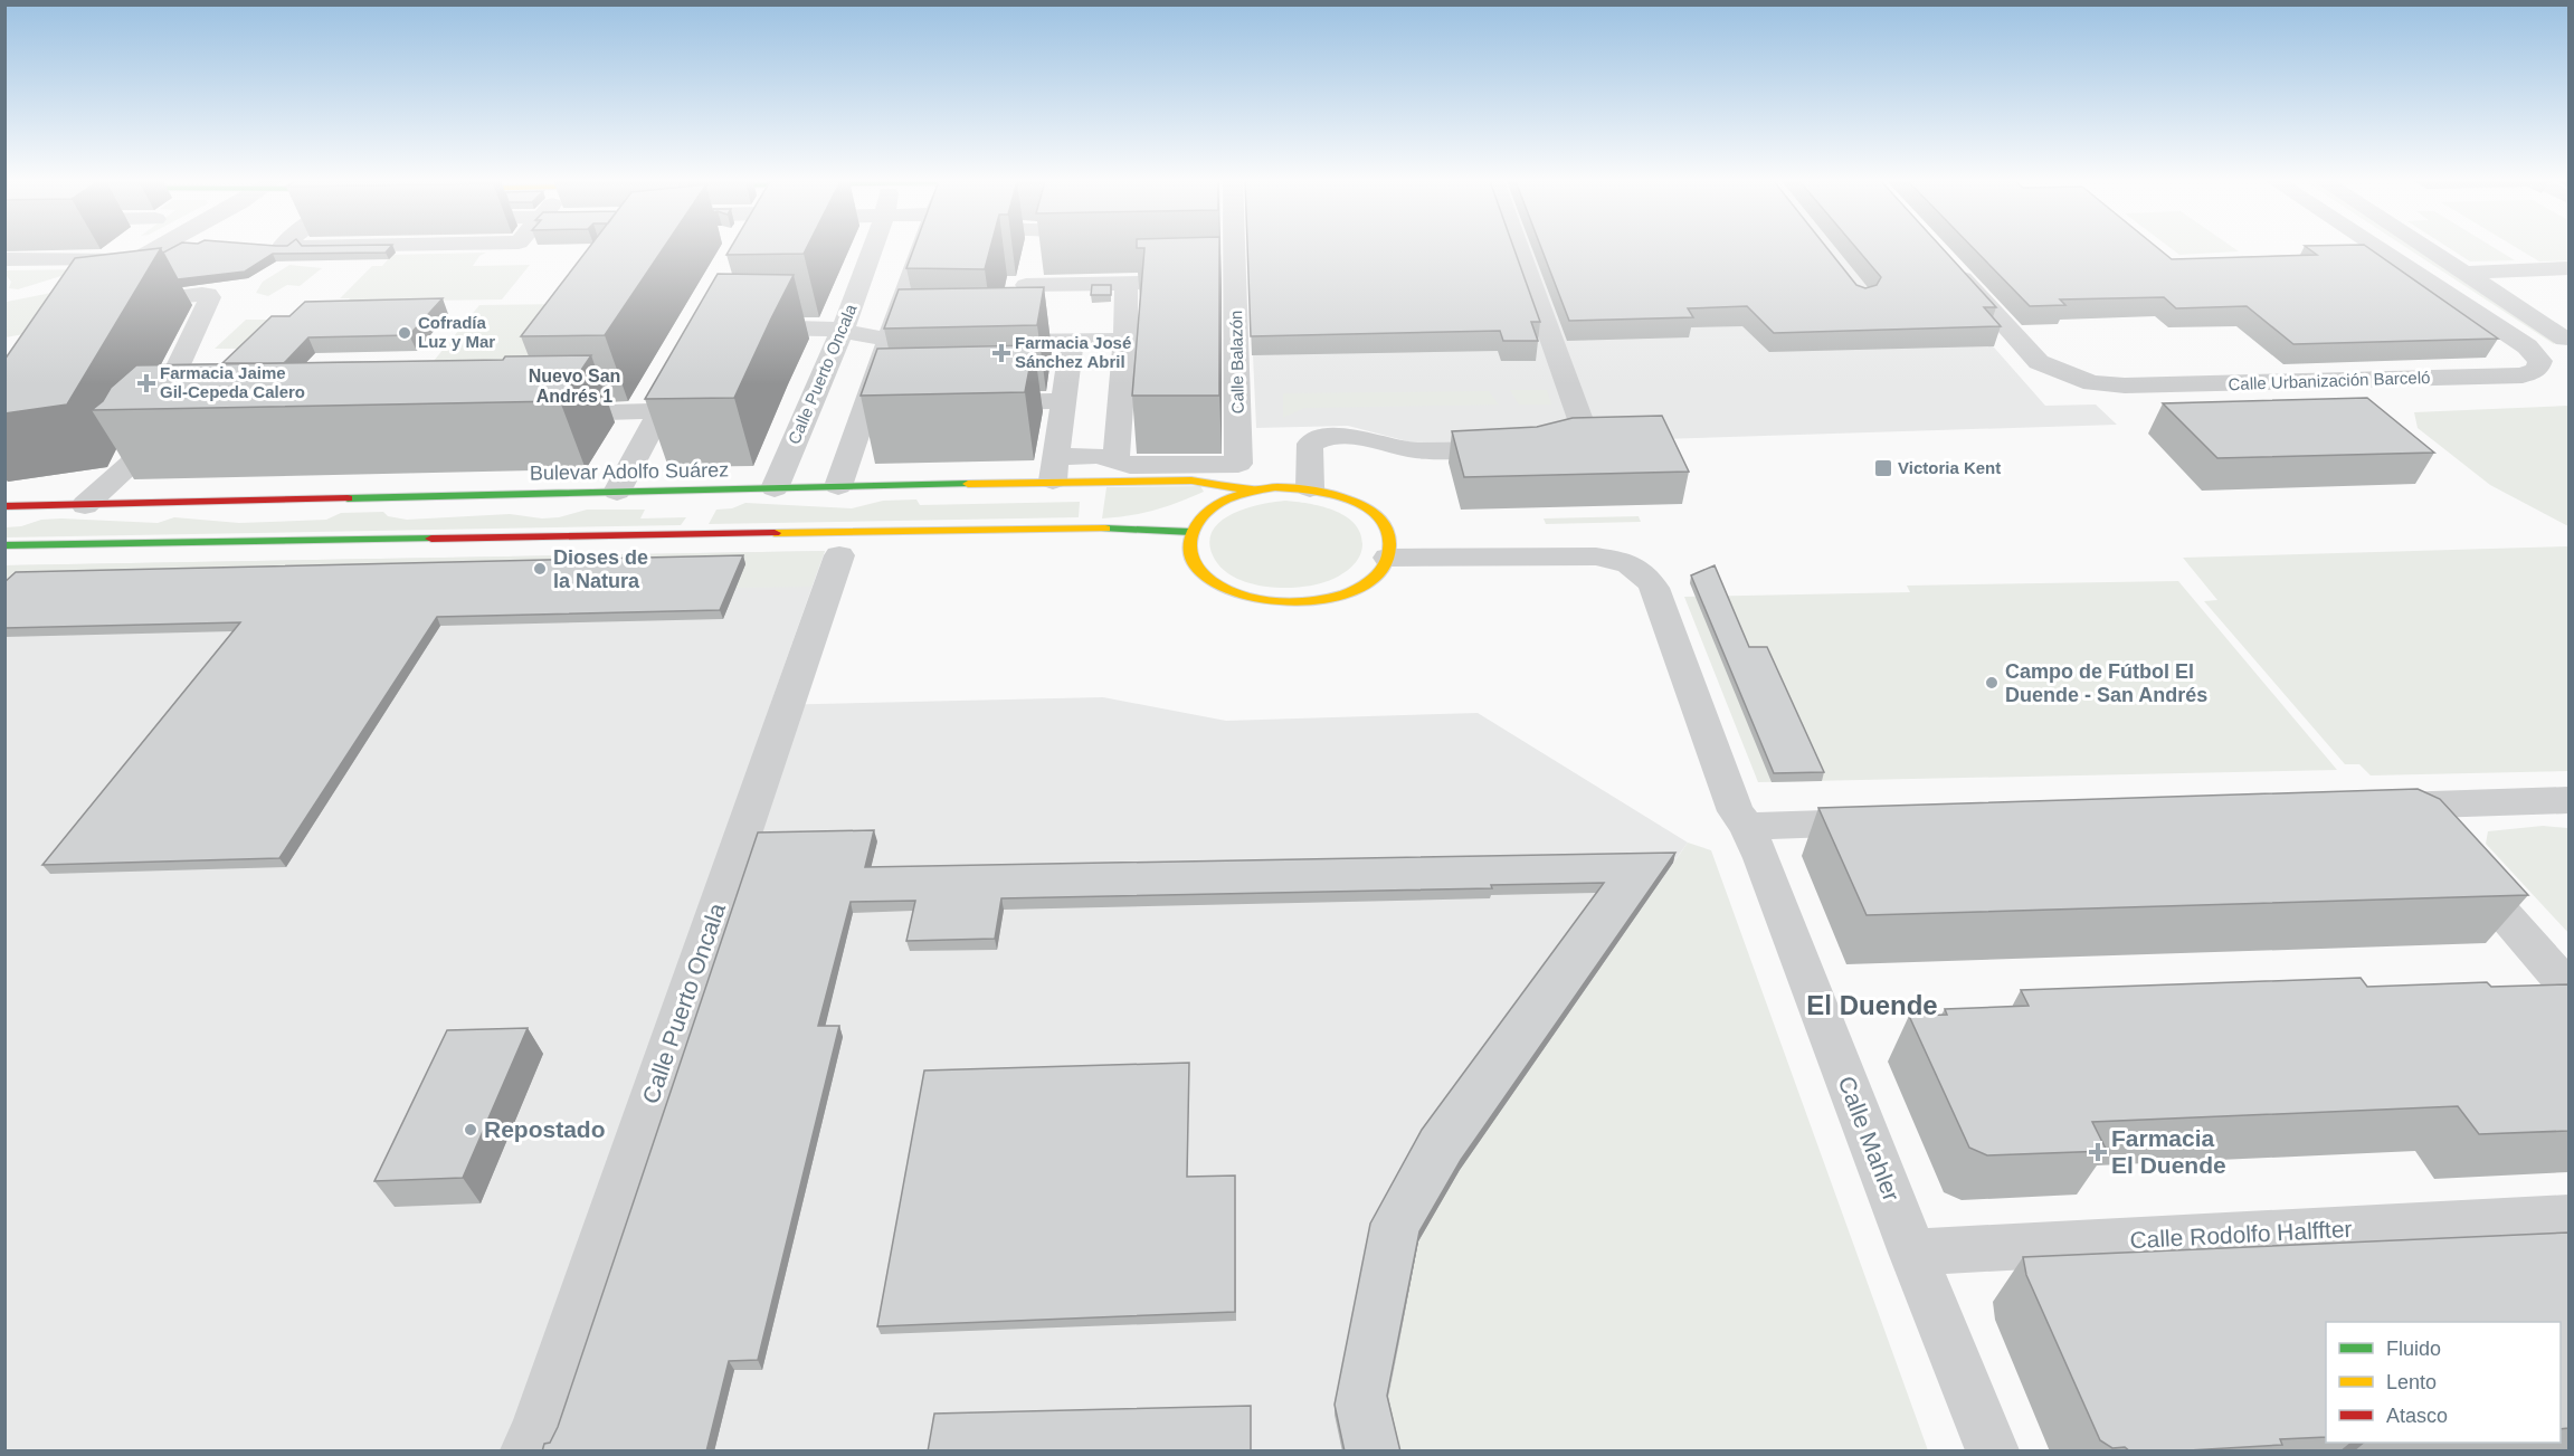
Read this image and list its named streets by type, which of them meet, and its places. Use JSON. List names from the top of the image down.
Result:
{
  "streets": {
    "street": [
      "Calle Balazón",
      "Calle Puerto Oncala",
      "Calle Urbanización Barceló",
      "Bulevar Adolfo Suárez",
      "Calle Mahler",
      "Calle Rodolfo Halffter"
    ]
  },
  "crossings": [
    ["Calle Puerto Oncala", "Bulevar Adolfo Suárez"],
    ["Bulevar Adolfo Suárez", "Calle Mahler"],
    ["Calle Mahler", "Calle Rodolfo Halffter"]
  ],
  "districts": ["Nuevo San Andrés 1", "El Duende"],
  "places": {
    "other": [
      "Cofradía Luz y Mar",
      "Dioses de la Natura",
      "Campo de Fútbol El Duende - San Andrés",
      "Repostado"
    ],
    "health": ["Farmacia José Sánchez Abril", "Farmacia Jaime Gil-Cepeda Calero", "Farmacia El Duende"],
    "transit": ["Victoria Kent"]
  },
  "legend": ["Fluido", "Lento", "Atasco"]
}
